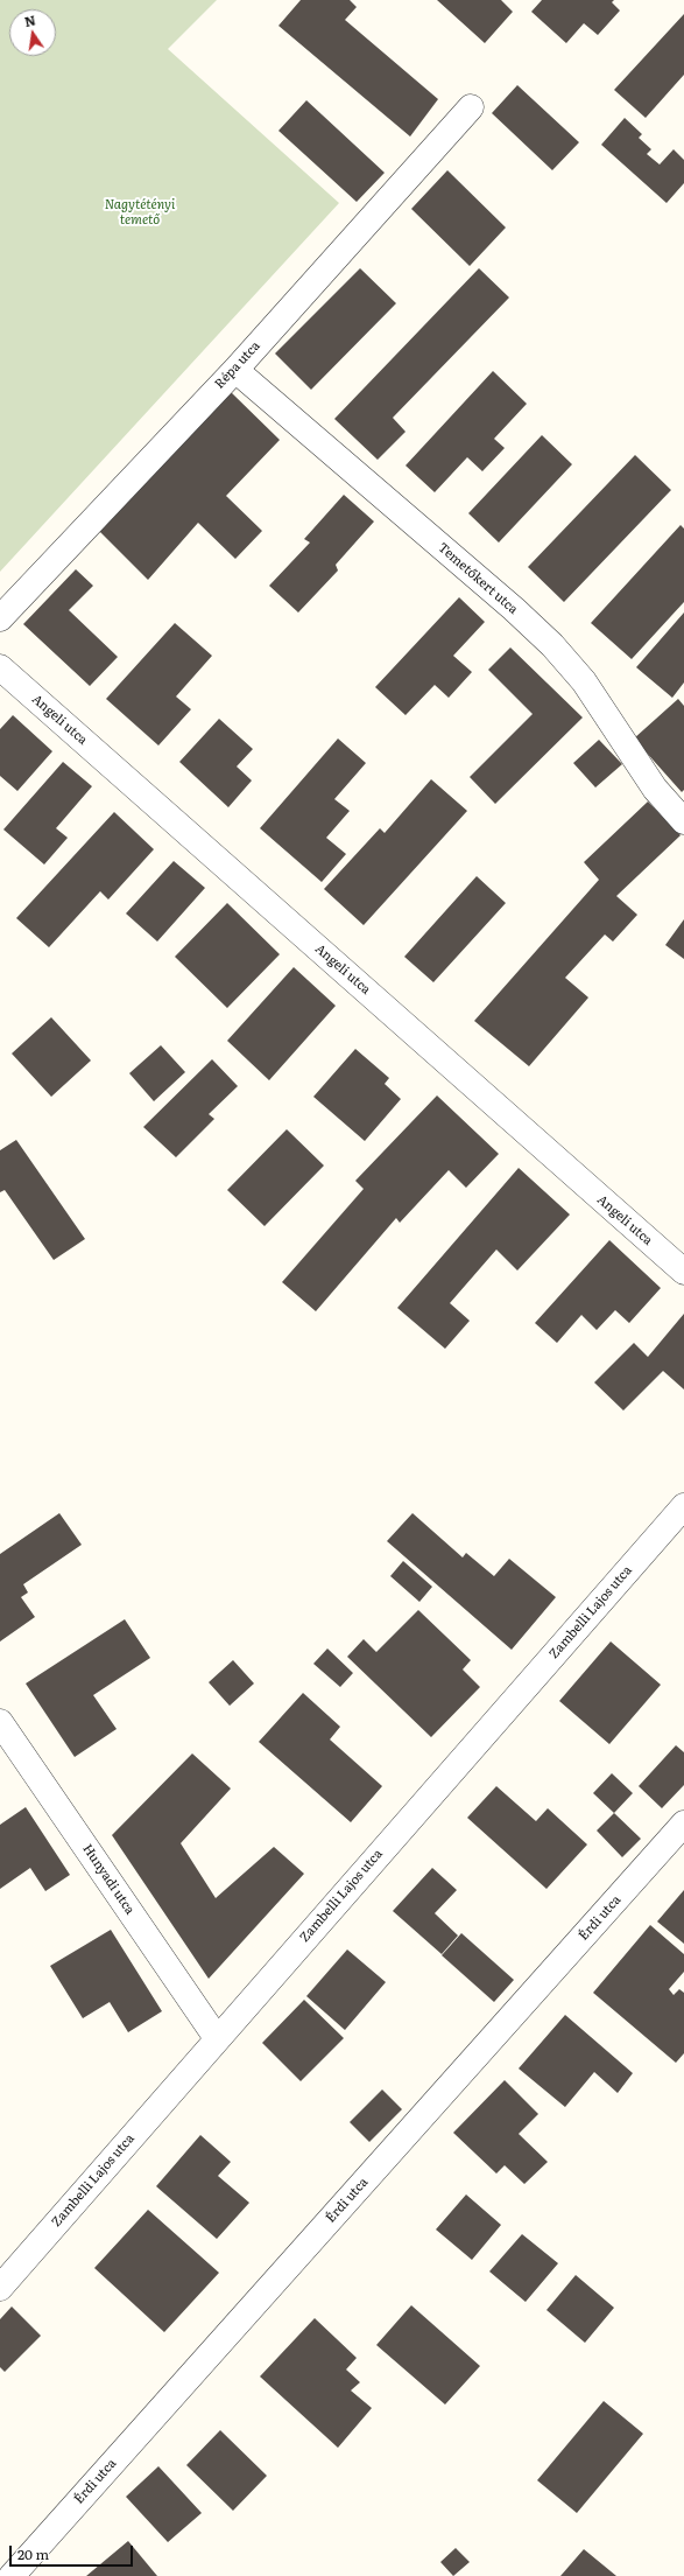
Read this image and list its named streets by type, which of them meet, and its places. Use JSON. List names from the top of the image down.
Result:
{
  "streets": {
    "street": [
      "Répa utca",
      "Temetőkert utca",
      "Angeli utca",
      "Zambelli Lajos utca",
      "Hunyadi utca",
      "Érdi utca"
    ]
  },
  "crossings": [
    ["Répa utca", "Temetőkert utca"],
    ["Zambelli Lajos utca", "Hunyadi utca"]
  ],
  "parks": ["Nagytétényi temető"],
  "scale_bar": "20 m",
  "north": "top"
}
